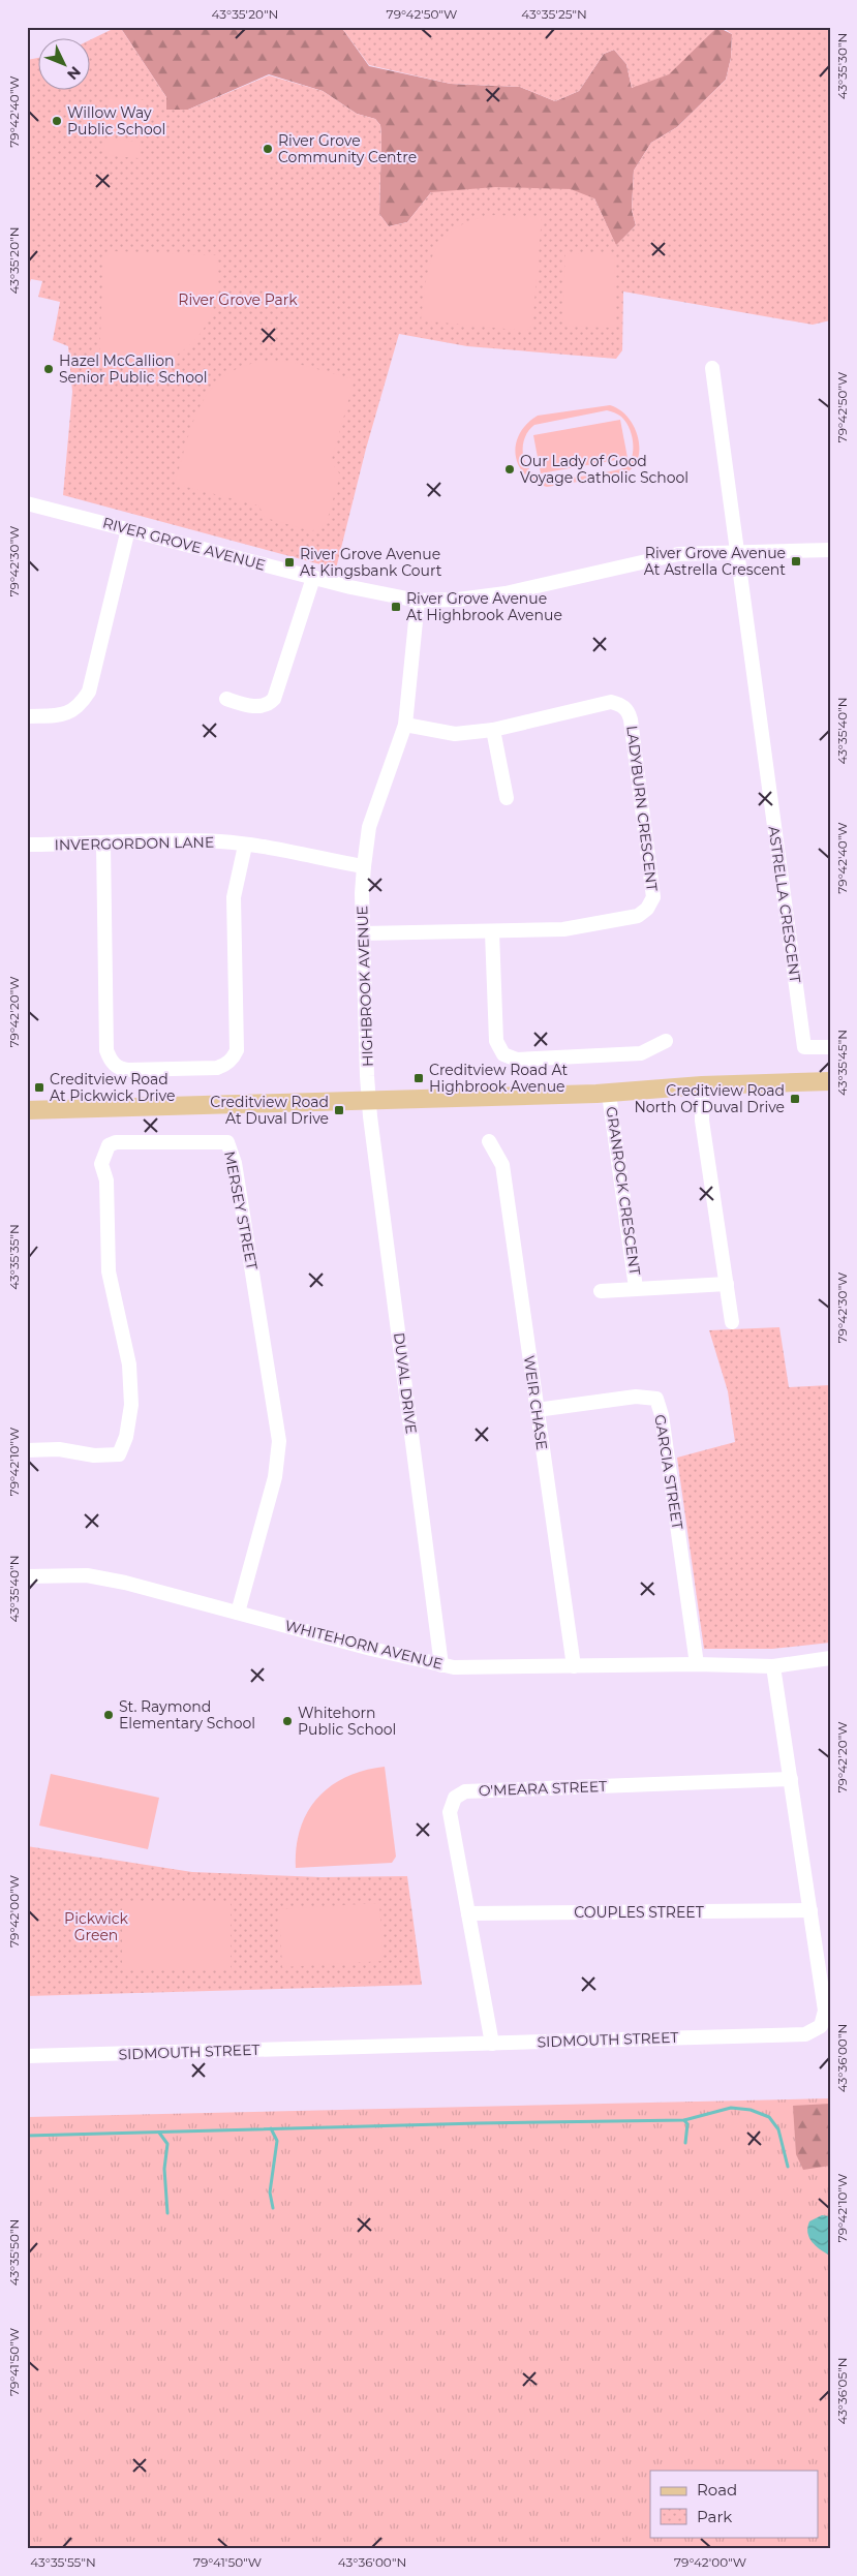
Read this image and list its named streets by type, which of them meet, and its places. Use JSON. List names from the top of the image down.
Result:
{
  "streets": {
    "street": [
      "RIVER GROVE AVENUE",
      "LADYBURN CRESCENT",
      "INVERGORDON LANE",
      "ASTRELLA CRESCENT",
      "HIGHBROOK AVENUE",
      "GRANROCK CRESCENT",
      "MERSEY STREET",
      "DUVAL DRIVE",
      "WEIR CHASE",
      "GARCIA STREET",
      "WHITEHORN AVENUE",
      "O'MEARA STREET",
      "COUPLES STREET",
      "SIDMOUTH STREET"
    ]
  },
  "crossings": [
    ["RIVER GROVE AVENUE", "ASTRELLA CRESCENT"],
    ["RIVER GROVE AVENUE", "HIGHBROOK AVENUE"],
    ["LADYBURN CRESCENT", "HIGHBROOK AVENUE"],
    ["INVERGORDON LANE", "HIGHBROOK AVENUE"],
    ["HIGHBROOK AVENUE", "DUVAL DRIVE"],
    ["MERSEY STREET", "WHITEHORN AVENUE"],
    ["DUVAL DRIVE", "WHITEHORN AVENUE"],
    ["WEIR CHASE", "GARCIA STREET"],
    ["WEIR CHASE", "WHITEHORN AVENUE"],
    ["GARCIA STREET", "WHITEHORN AVENUE"],
    ["WHITEHORN AVENUE", "SIDMOUTH STREET"],
    ["O'MEARA STREET", "COUPLES STREET"],
    ["O'MEARA STREET", "SIDMOUTH STREET"],
    ["COUPLES STREET", "SIDMOUTH STREET"]
  ],
  "parks": ["River Grove Park", "Pickwick Green"],
  "places": {
    "other": [
      "Willow Way Public School",
      "River Grove Community Centre",
      "Hazel McCallion Senior Public School",
      "Our Lady of Good Voyage Catholic School",
      "St. Raymond Elementary School",
      "Whitehorn Public School"
    ],
    "transit": [
      "River Grove Avenue At Astrella Crescent",
      "River Grove Avenue At Kingsbank Court",
      "River Grove Avenue At Highbrook Avenue",
      "Creditview Road At Highbrook Avenue",
      "Creditview Road At Pickwick Drive",
      "Creditview Road North Of Duval Drive",
      "Creditview Road At Duval Drive"
    ]
  },
  "legend": ["Road", "Park"],
  "north": "bottom right",
  "coordinates": [
    "43°35'20\"N",
    "79°42'50\"W",
    "43°35'25\"N",
    "43°35'30\"N",
    "79°42'40\"W",
    "79°42'30\"W",
    "43°35'40\"N",
    "79°42'20\"W",
    "43°35'45\"N",
    "43°35'35\"N",
    "79°42'10\"W",
    "79°42'00\"W",
    "43°36'00\"N",
    "43°35'50\"N",
    "79°41'50\"W",
    "43°36'05\"N",
    "43°35'55\"N"
  ]
}
